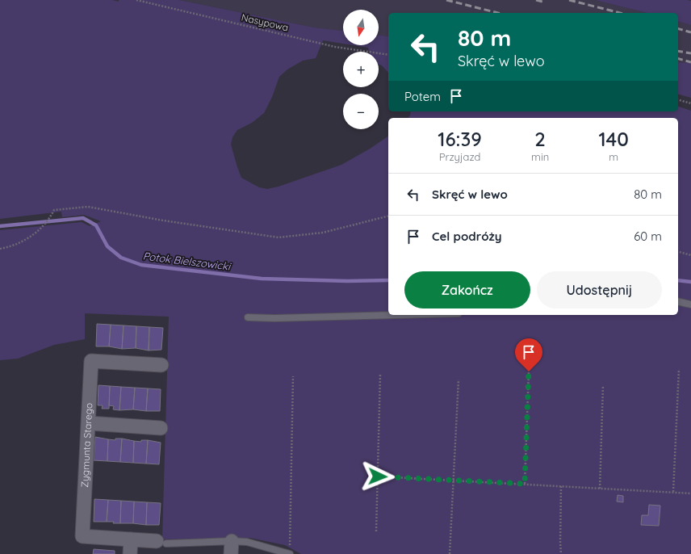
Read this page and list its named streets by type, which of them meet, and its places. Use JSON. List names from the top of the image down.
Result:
{
  "streets": {
    "street": ["Zygmunta Starego"],
    "path": ["Nasypowa"]
  },
  "water": ["Potok Bielszowicki"],
  "north": "bottom",
  "page": {
    "map_buttons": ["+", "−"],
    "turn": ["80 m", "Skręć w lewo"],
    "then": "Potem",
    "eta": [
      "16:39",
      "Przyjazd",
      "2",
      "min",
      "140",
      "m"
    ],
    "list": [
      {
        "name": "Skręć w lewo",
        "value": "80 m"
      },
      {
        "name": "Cel podróży",
        "value": "60 m"
      }
    ],
    "buttons": ["Zakończ", "Udostępnij"]
  }
}
